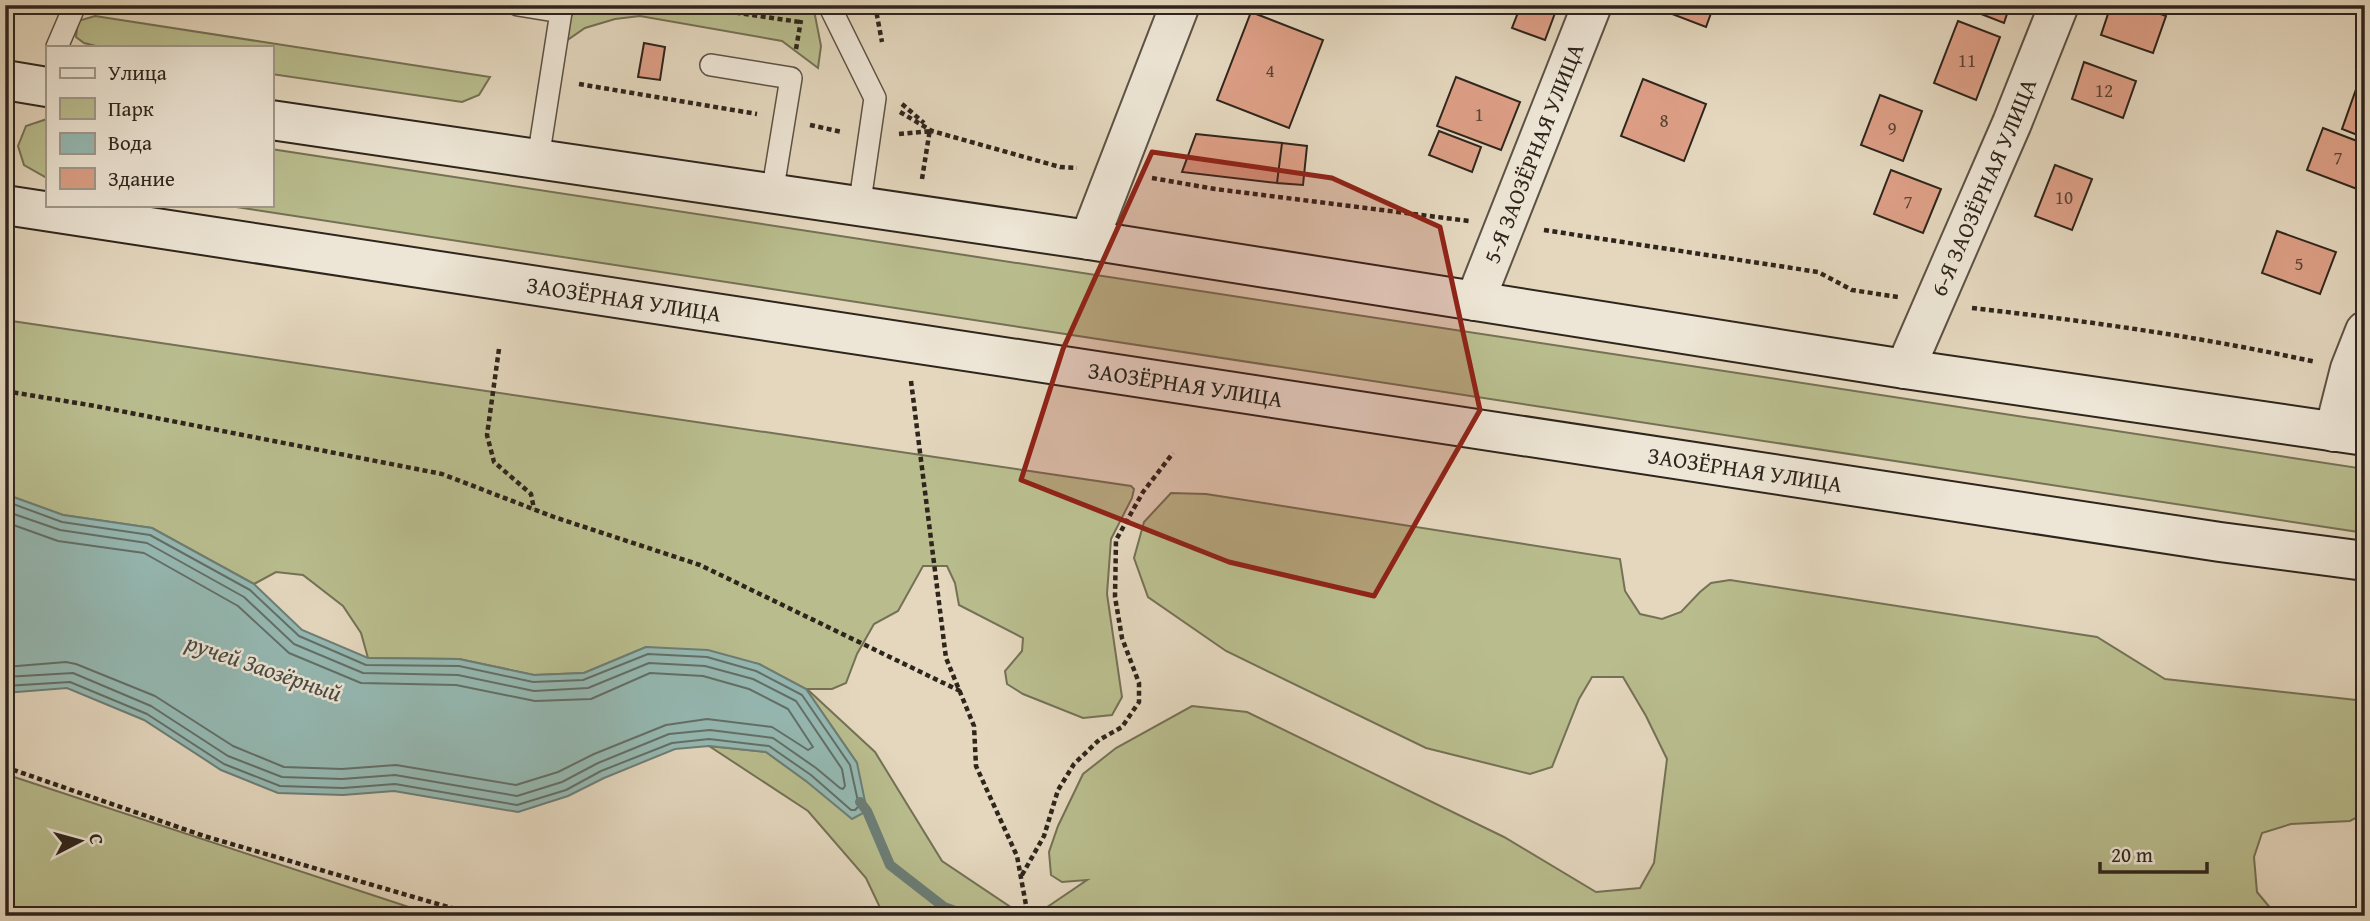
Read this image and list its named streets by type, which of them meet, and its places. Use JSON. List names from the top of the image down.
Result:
{
  "streets": {
    "main road": ["5-Я ЗАОЗЁРНАЯ УЛИЦА", "6-Я ЗАОЗЁРНАЯ УЛИЦА", "ЗАОЗЁРНАЯ УЛИЦА"]
  },
  "water": ["ручей Заозёрный"],
  "house_numbers": [
    "11",
    "4",
    "12",
    "1",
    "8",
    "9",
    "7",
    "10",
    "7",
    "5"
  ],
  "legend": [
    "Улица",
    "Парк",
    "Вода",
    "Здание"
  ],
  "scale_bar": "20 m",
  "north": "right"
}
